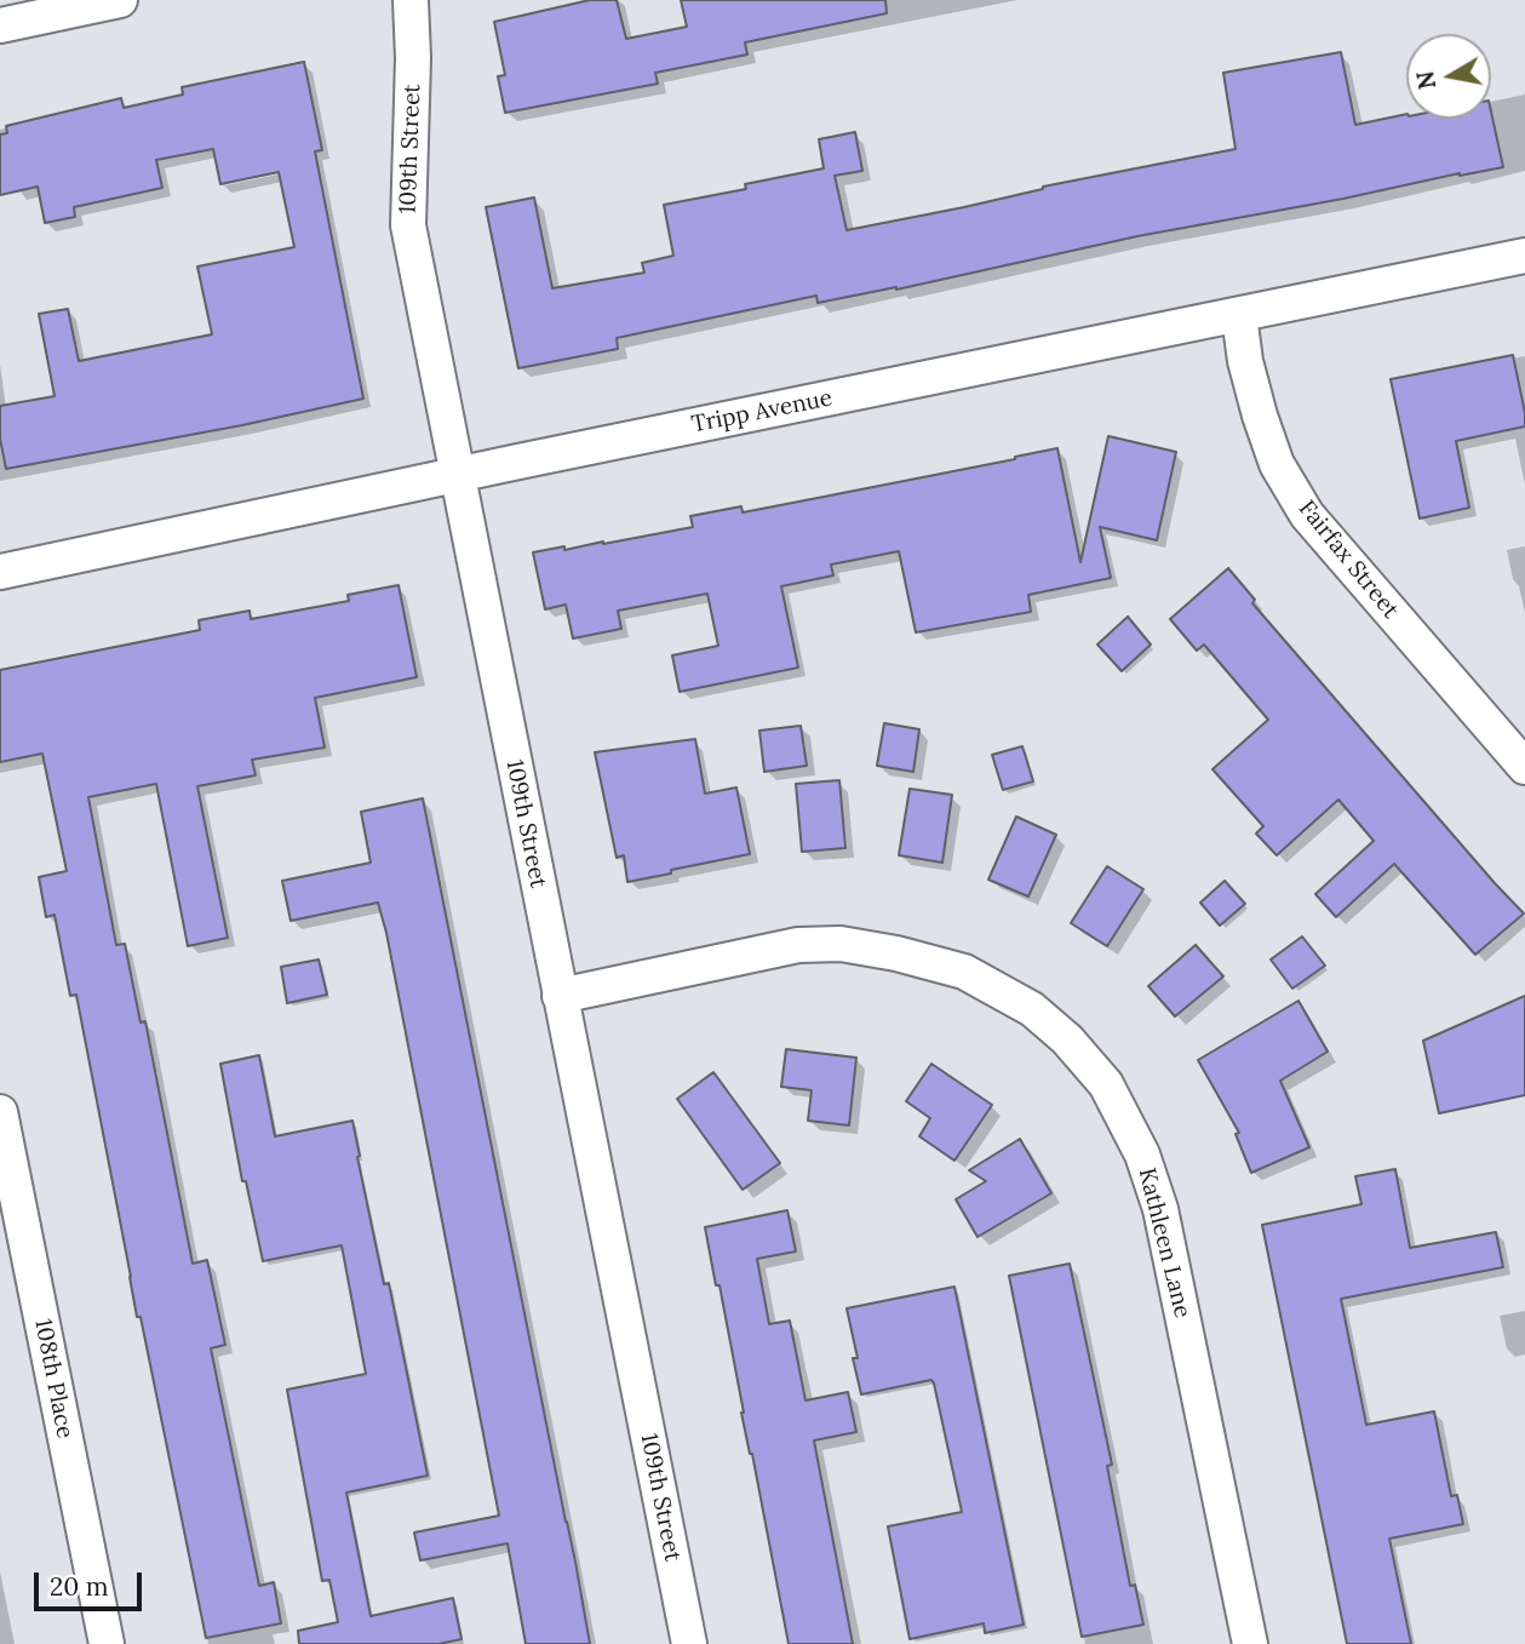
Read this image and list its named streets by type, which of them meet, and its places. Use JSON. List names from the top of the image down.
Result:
{
  "streets": {
    "street": [
      "109th Street",
      "Tripp Avenue",
      "Fairfax Street",
      "Kathleen Lane",
      "108th Place"
    ]
  },
  "crossings": [
    ["109th Street", "Tripp Avenue"],
    ["109th Street", "Kathleen Lane"],
    ["Tripp Avenue", "Fairfax Street"]
  ],
  "scale_bar": "20 m",
  "north": "left"
}
